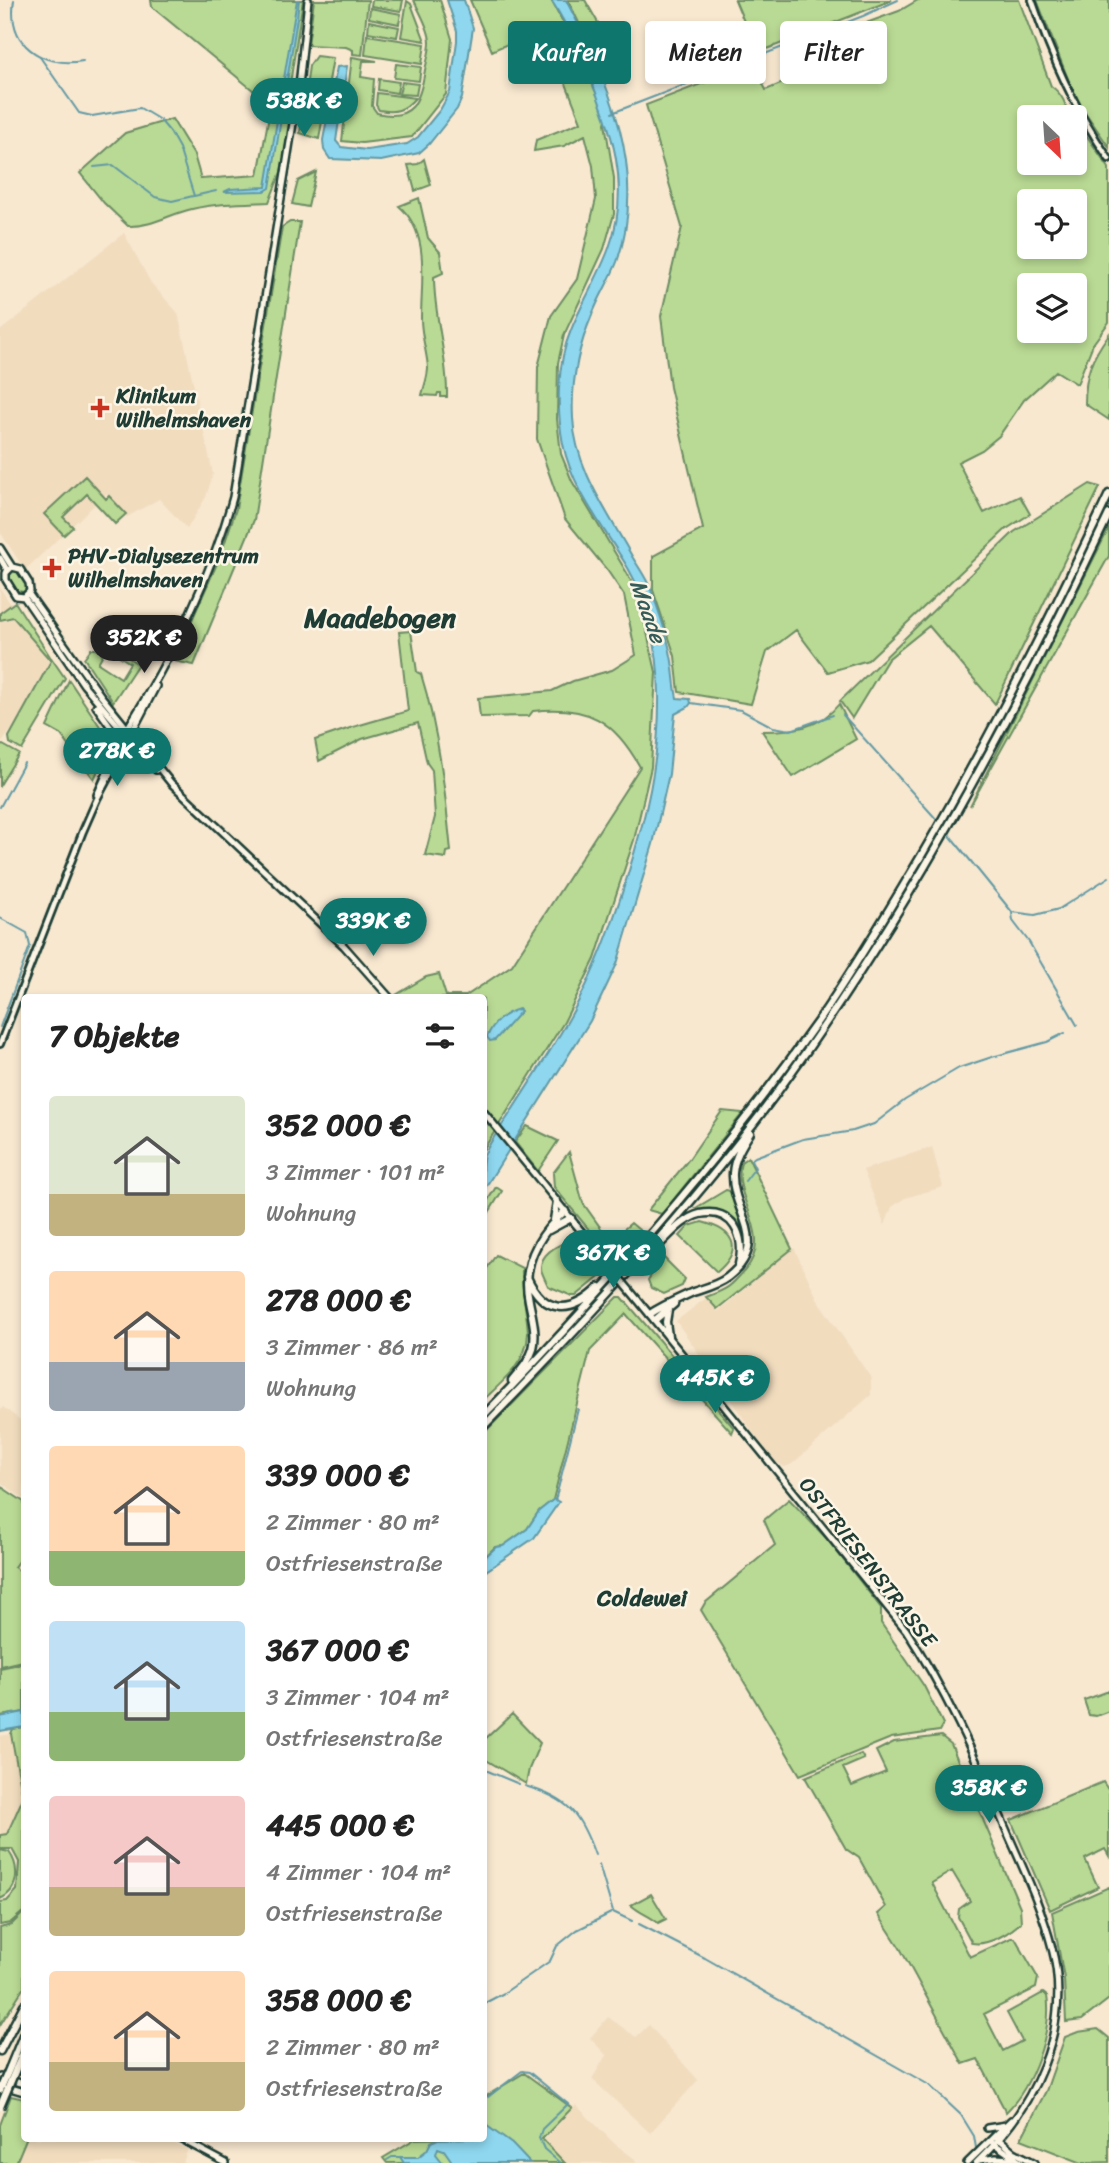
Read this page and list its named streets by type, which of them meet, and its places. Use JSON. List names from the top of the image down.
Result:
{
  "streets": {
    "main road": ["OSTFRIESENSTRASSE"]
  },
  "districts": ["Maadebogen", "Coldewei"],
  "water": ["Maade"],
  "places": {
    "health": ["Klinikum Wilhelmshaven", "PHV-Dialysezentrum Wilhelmshaven"]
  },
  "north": "bottom right",
  "page": {
    "chip": ["Kaufen", "Mieten", "Filter"],
    "price": [
      "538K €",
      "352K €",
      "278K €",
      "339K €",
      "367K €",
      "445K €",
      "358K €"
    ],
    "heading": "7 Objekte",
    "list": [
      {
        "name": "352 000 €",
        "note": "3 Zimmer · 101 m² · Wohnung"
      },
      {
        "name": "278 000 €",
        "note": "3 Zimmer · 86 m² · Wohnung"
      },
      {
        "name": "339 000 €",
        "note": "2 Zimmer · 80 m² · Ostfriesenstraße"
      },
      {
        "name": "367 000 €",
        "note": "3 Zimmer · 104 m² · Ostfriesenstraße"
      },
      {
        "name": "445 000 €",
        "note": "4 Zimmer · 104 m² · Ostfriesenstraße"
      },
      {
        "name": "358 000 €",
        "note": "2 Zimmer · 80 m² · Ostfriesenstraße"
      }
    ]
  }
}
